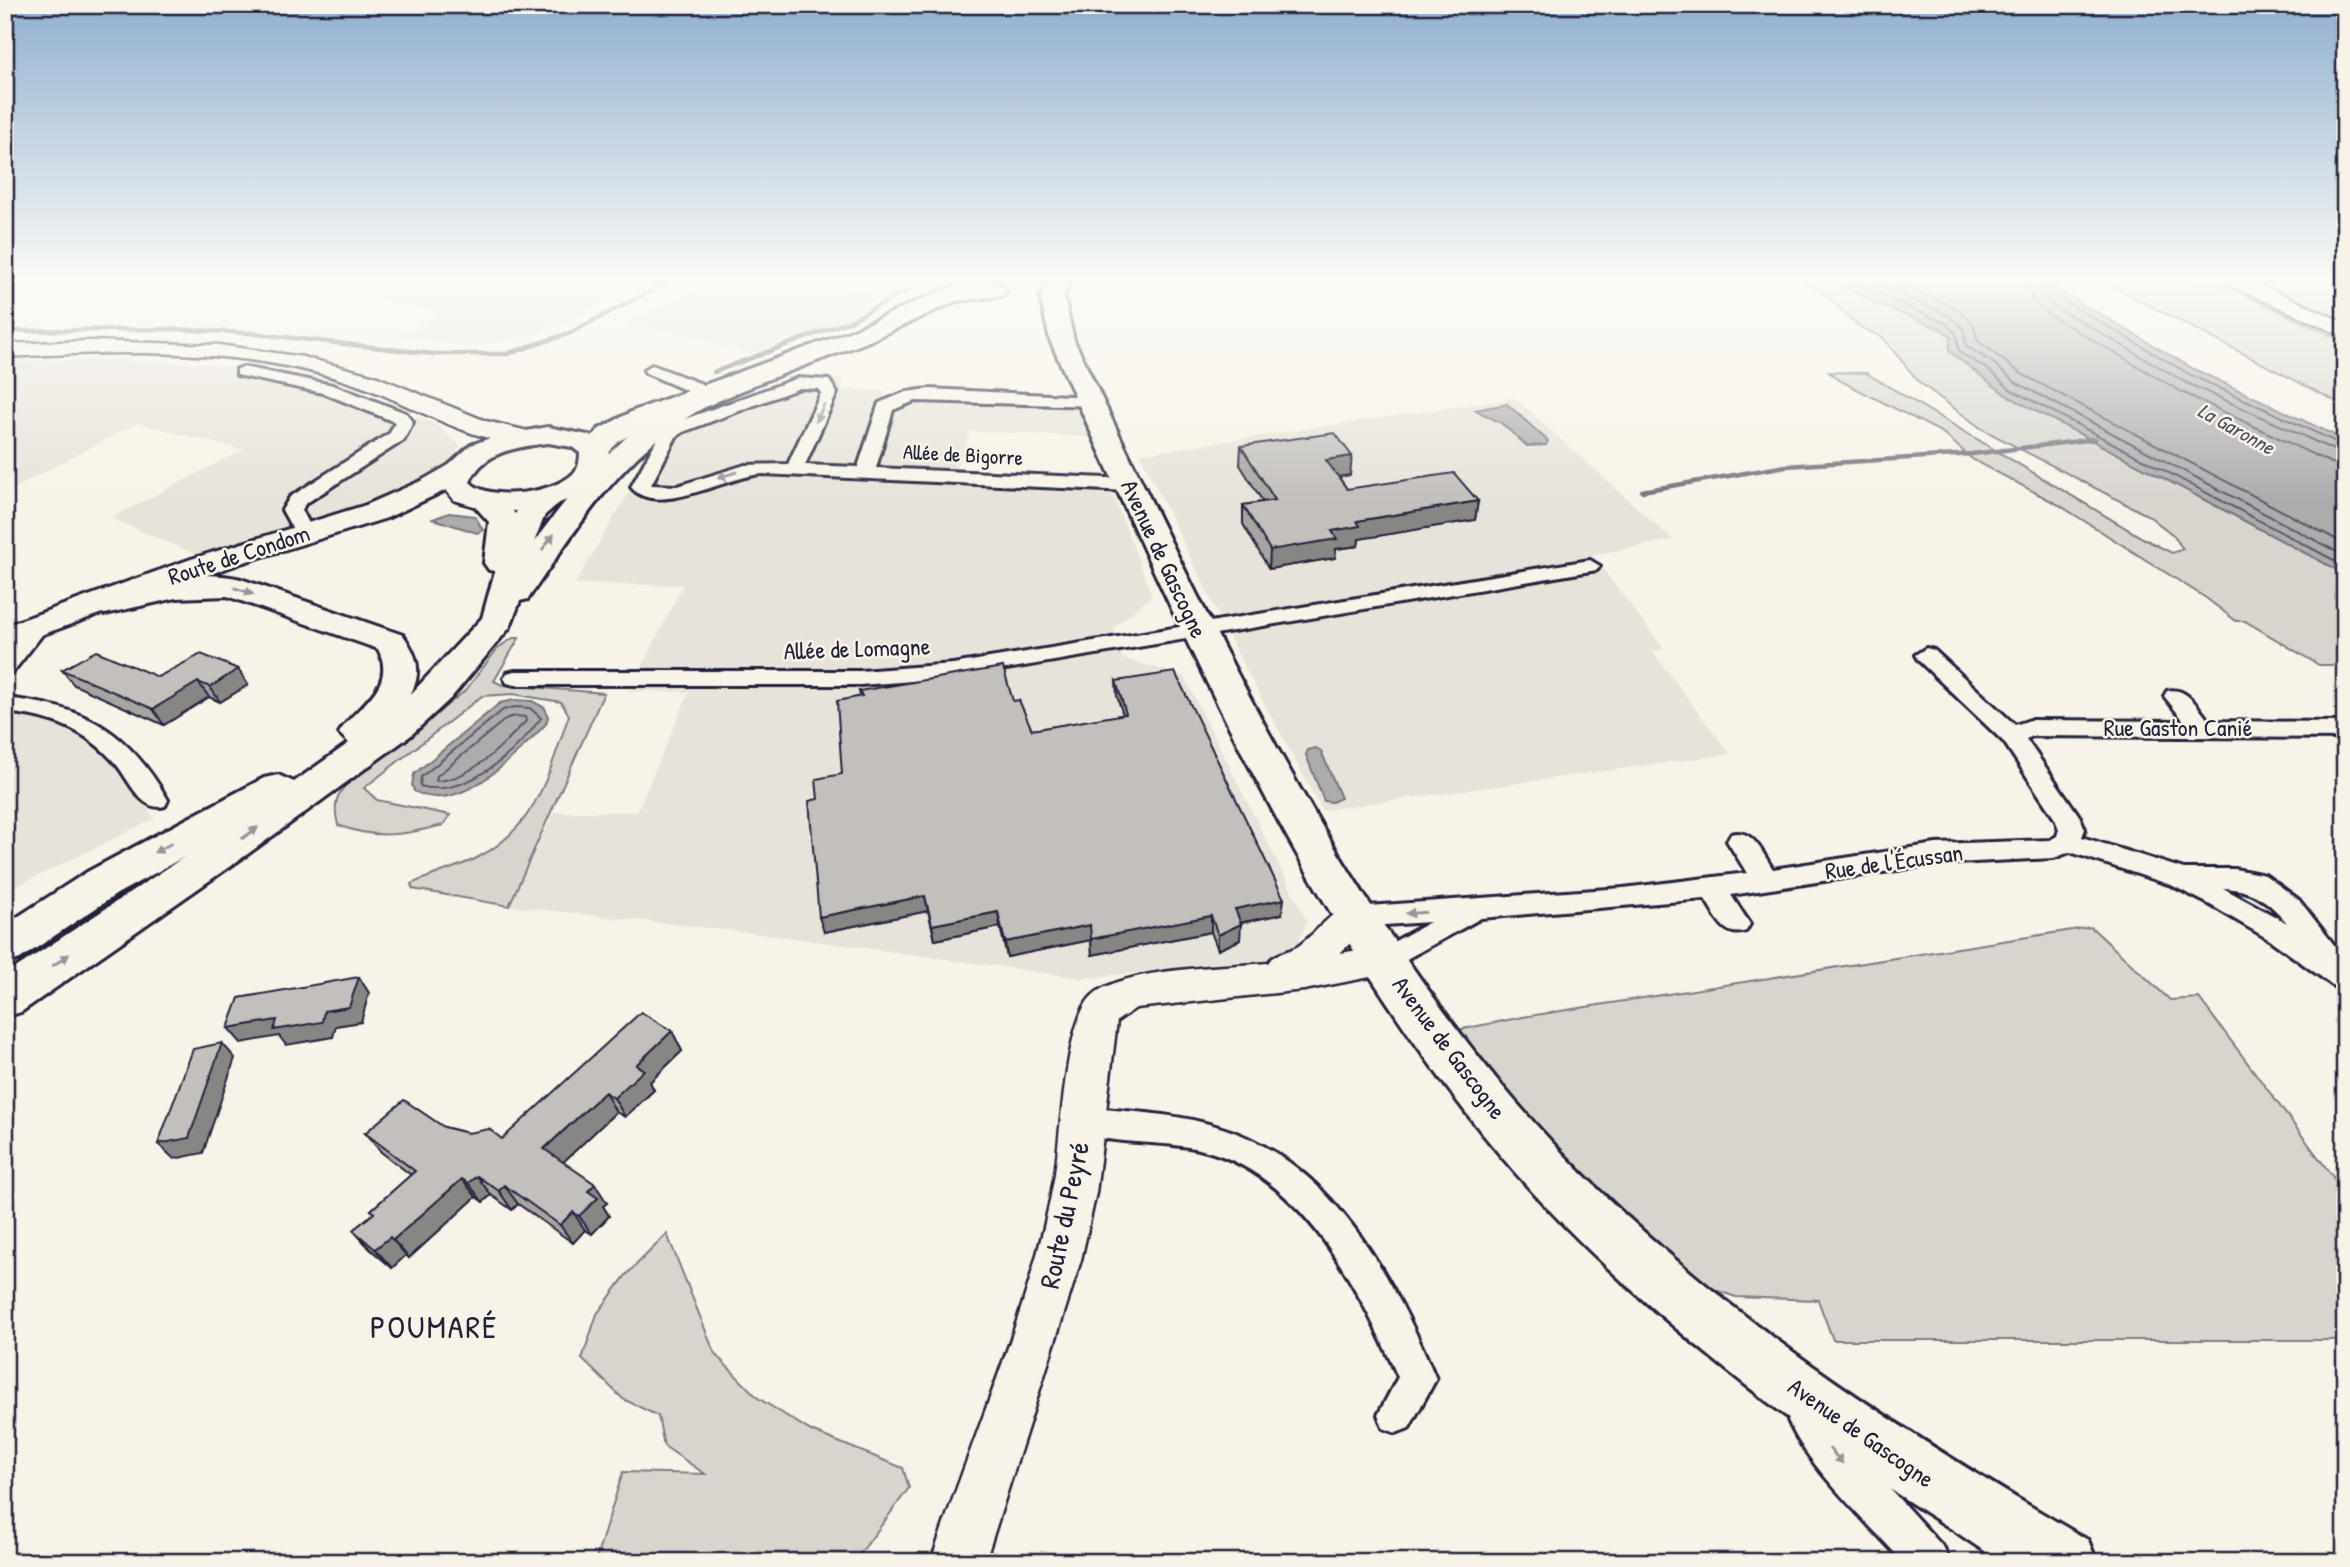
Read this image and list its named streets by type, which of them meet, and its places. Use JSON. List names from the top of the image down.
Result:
{
  "streets": {
    "main road": ["Route de Condom", "Avenue de Gascogne"],
    "street": [
      "Allée de Bigorre",
      "Allée de Lomagne",
      "Rue Gaston Canié",
      "Rue de l'Écussan",
      "Route du Peyré"
    ]
  },
  "crossings": [
    ["Allée de Bigorre", "Avenue de Gascogne"],
    ["Avenue de Gascogne", "Allée de Lomagne"],
    ["Avenue de Gascogne", "Rue de l'Écussan"],
    ["Avenue de Gascogne", "Route du Peyré"],
    ["Rue de l'Écussan", "Route du Peyré"]
  ],
  "districts": ["POUMARÉ"],
  "water": ["La Garonne"]
}
